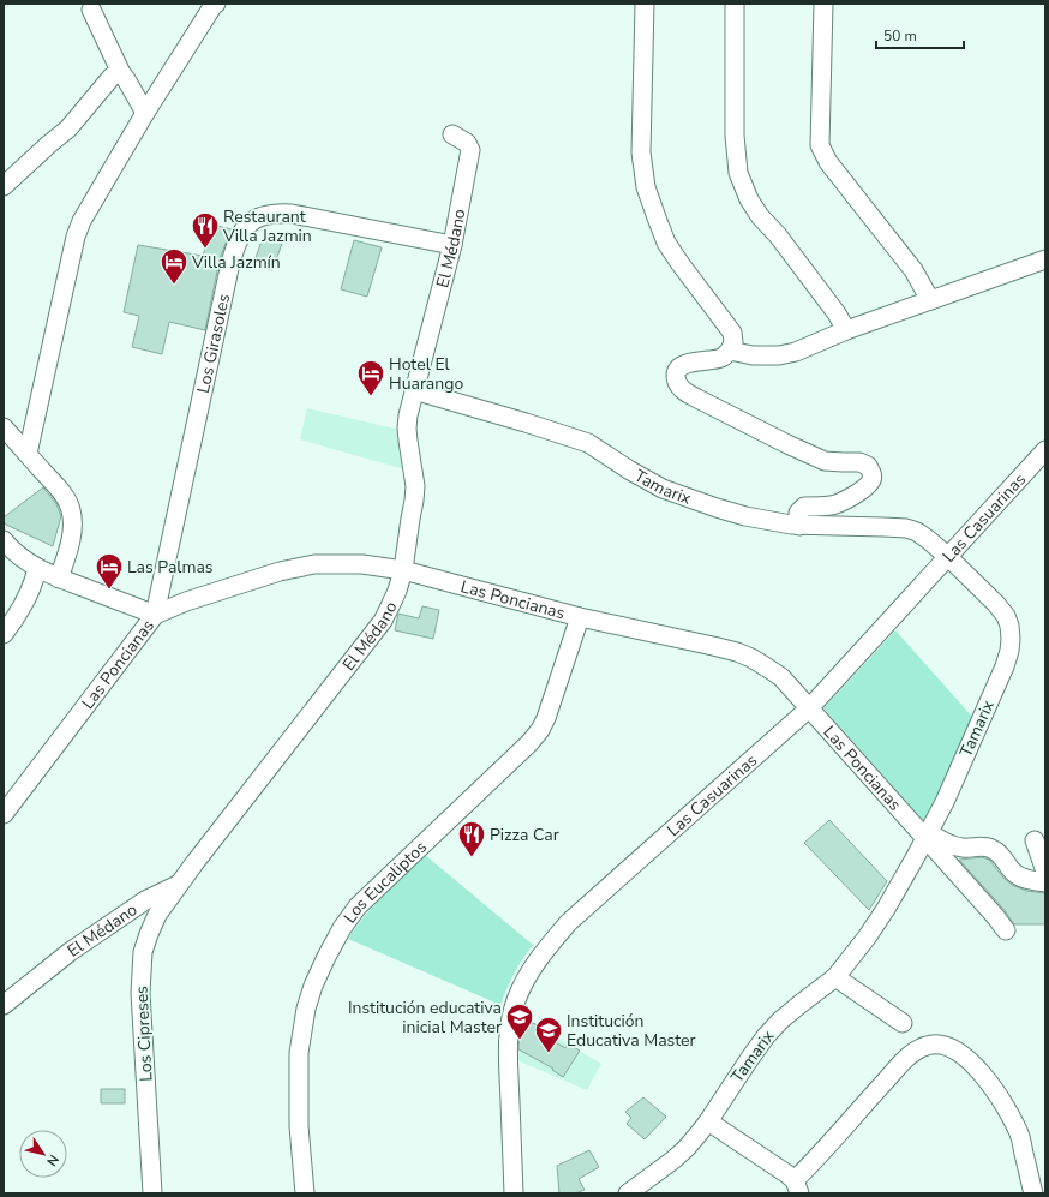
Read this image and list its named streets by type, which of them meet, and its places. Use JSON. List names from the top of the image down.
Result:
{
  "streets": {
    "street": [
      "El Médano",
      "Los Girasoles",
      "Tamarix",
      "Las Casuarinas",
      "Las Poncianas",
      "Los Eucaliptos",
      "Los Cipreses"
    ]
  },
  "crossings": [
    ["El Médano", "Los Girasoles"],
    ["El Médano", "Tamarix"],
    ["El Médano", "Las Poncianas"],
    ["El Médano", "Los Cipreses"],
    ["Los Girasoles", "Las Poncianas"],
    ["Tamarix", "Las Casuarinas"],
    ["Tamarix", "Las Poncianas"],
    ["Las Casuarinas", "Las Poncianas"],
    ["Las Poncianas", "Los Eucaliptos"]
  ],
  "places": {
    "restaurant": ["Restaurant Villa Jazmin", "Pizza Car"],
    "hotel": ["Villa Jazmín", "Hotel El Huarango", "Las Palmas"],
    "school or university": ["Institución educativa inicial Master", "Institución Educativa Master"]
  },
  "scale_bar": "50 m",
  "north": "bottom right"
}
